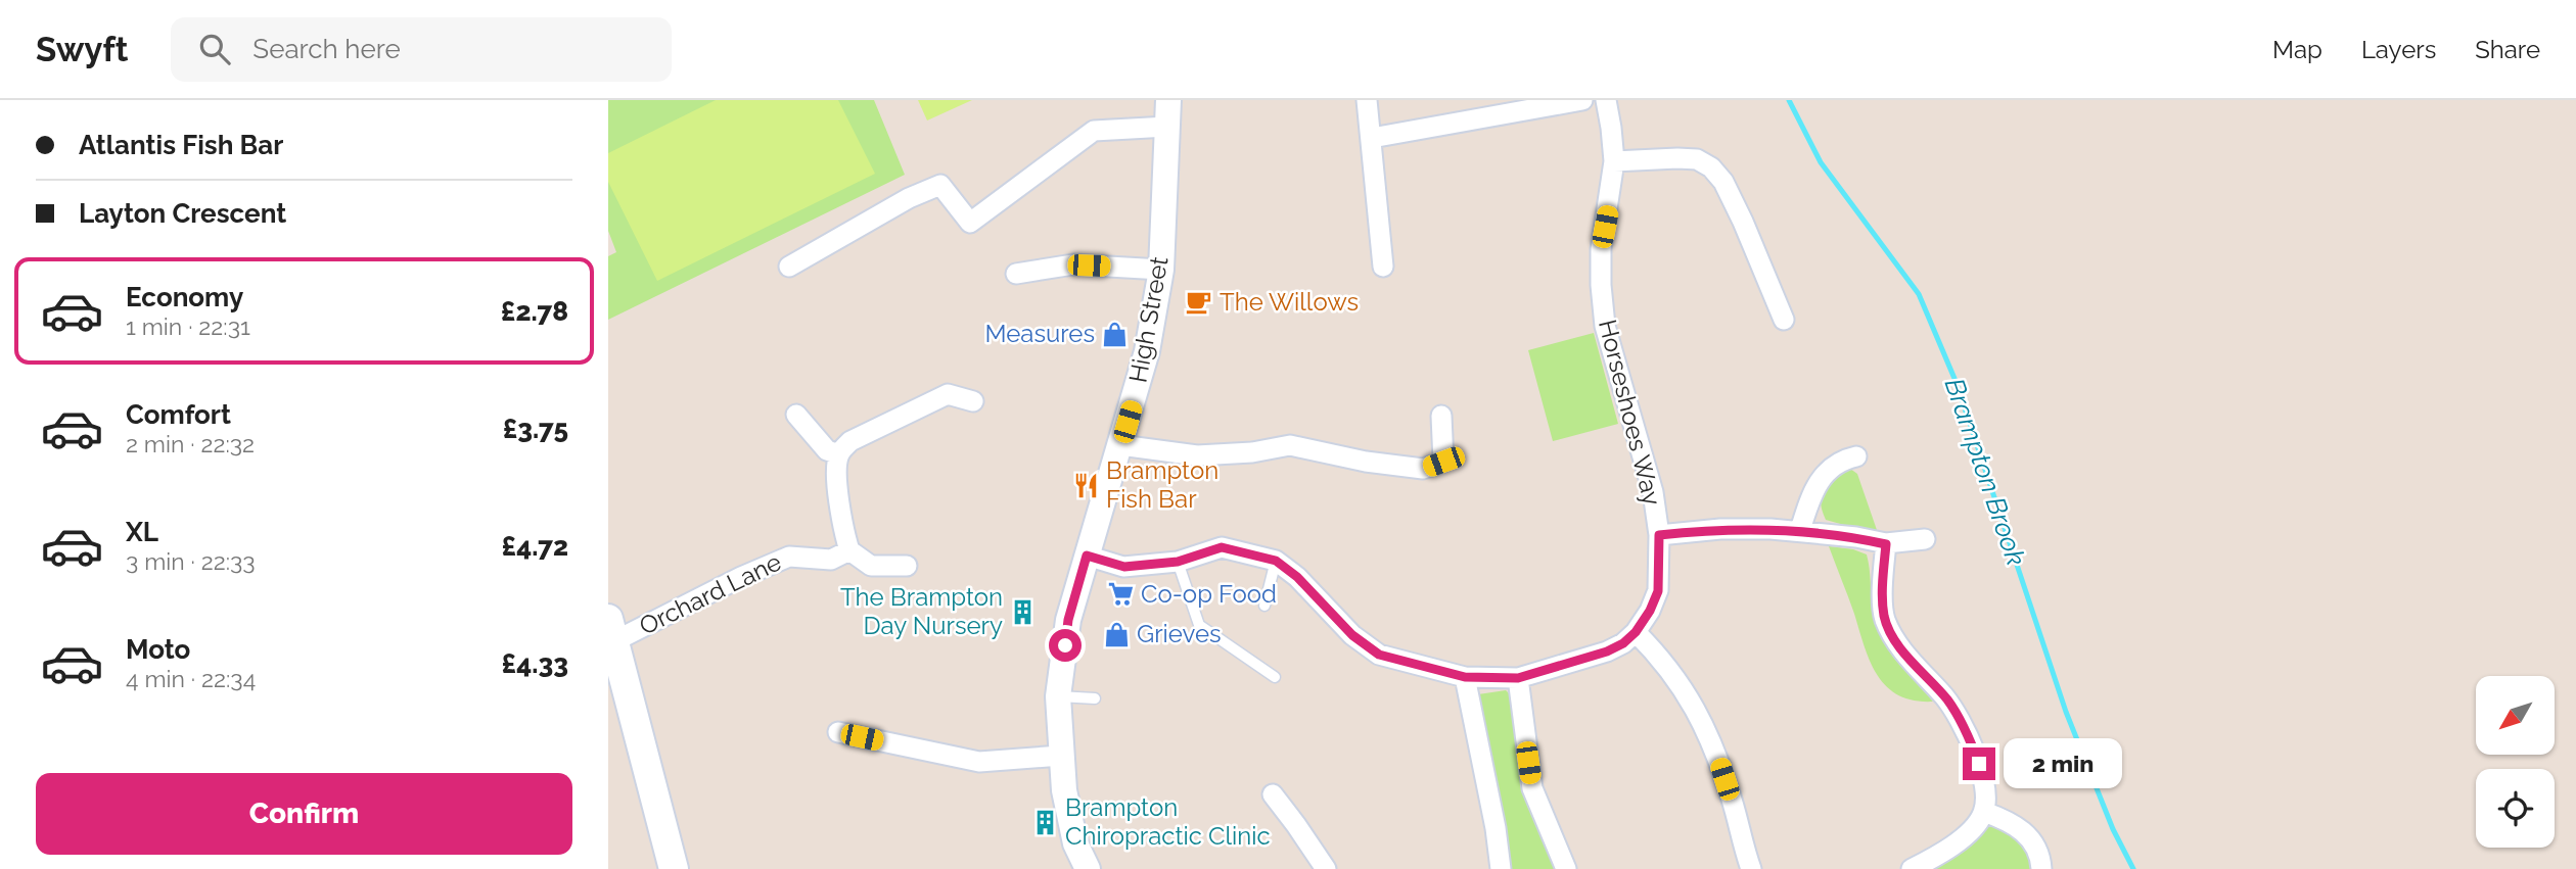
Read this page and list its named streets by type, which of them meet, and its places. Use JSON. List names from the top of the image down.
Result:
{
  "streets": {
    "street": ["High Street", "Horseshoes Way", "Orchard Lane"]
  },
  "crossings": [
    ["High Street", "Horseshoes Way"]
  ],
  "water": ["Brampton Brook"],
  "places": {
    "cafe": ["The Willows"],
    "shop": ["Measures", "Grieves"],
    "restaurant": ["Brampton Fish Bar"],
    "supermarket": ["Co-op Food"],
    "building": ["The Brampton Day Nursery", "Brampton Chiropractic Clinic"]
  },
  "north": "bottom left",
  "page": {
    "header": "Swyft",
    "search": "Search here",
    "nav": ["Map", "Layers", "Share"],
    "banner": ["Atlantis Fish Bar", "Layton Crescent"],
    "list": [
      {
        "name": "Economy",
        "note": "1 min · 22:31",
        "value": "£2.78"
      },
      {
        "name": "Comfort",
        "note": "2 min · 22:32",
        "value": "£3.75"
      },
      {
        "name": "XL",
        "note": "3 min · 22:33",
        "value": "£4.72"
      },
      {
        "name": "Moto",
        "note": "4 min · 22:34",
        "value": "£4.33"
      }
    ],
    "bubble": "2 min",
    "buttons": "Confirm"
  }
}
